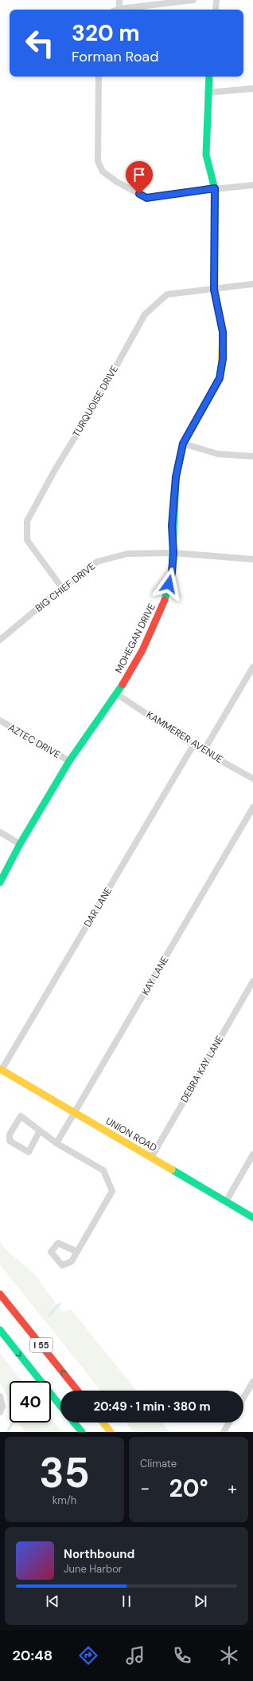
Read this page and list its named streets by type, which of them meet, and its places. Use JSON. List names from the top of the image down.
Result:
{
  "streets": {
    "main road": ["MOHEGAN DRIVE", "UNION ROAD", "I 55"],
    "street": [
      "TURQUOISE DRIVE",
      "BIG CHIEF DRIVE",
      "KAMMERER AVENUE",
      "AZTEC DRIVE",
      "DAR LANE",
      "KAY LANE",
      "DEBRA KAY LANE"
    ]
  },
  "crossings": [
    ["TURQUOISE DRIVE", "BIG CHIEF DRIVE"],
    ["TURQUOISE DRIVE", "MOHEGAN DRIVE"],
    ["BIG CHIEF DRIVE", "MOHEGAN DRIVE"],
    ["MOHEGAN DRIVE", "KAMMERER AVENUE"],
    ["MOHEGAN DRIVE", "AZTEC DRIVE"],
    ["KAMMERER AVENUE", "DAR LANE"],
    ["DAR LANE", "UNION ROAD"],
    ["KAY LANE", "UNION ROAD"],
    ["DEBRA KAY LANE", "UNION ROAD"]
  ],
  "page": {
    "turn": ["320 m", "Forman Road"],
    "limit": "40",
    "trip": "20:49 · 1 min · 380 m",
    "tile": [
      ["35", "km/h"],
      "Climate"
    ],
    "heat": ["−", "20°", "+"],
    "song": ["Northbound", "June Harbor"],
    "tabs": "20:48"
  }
}
